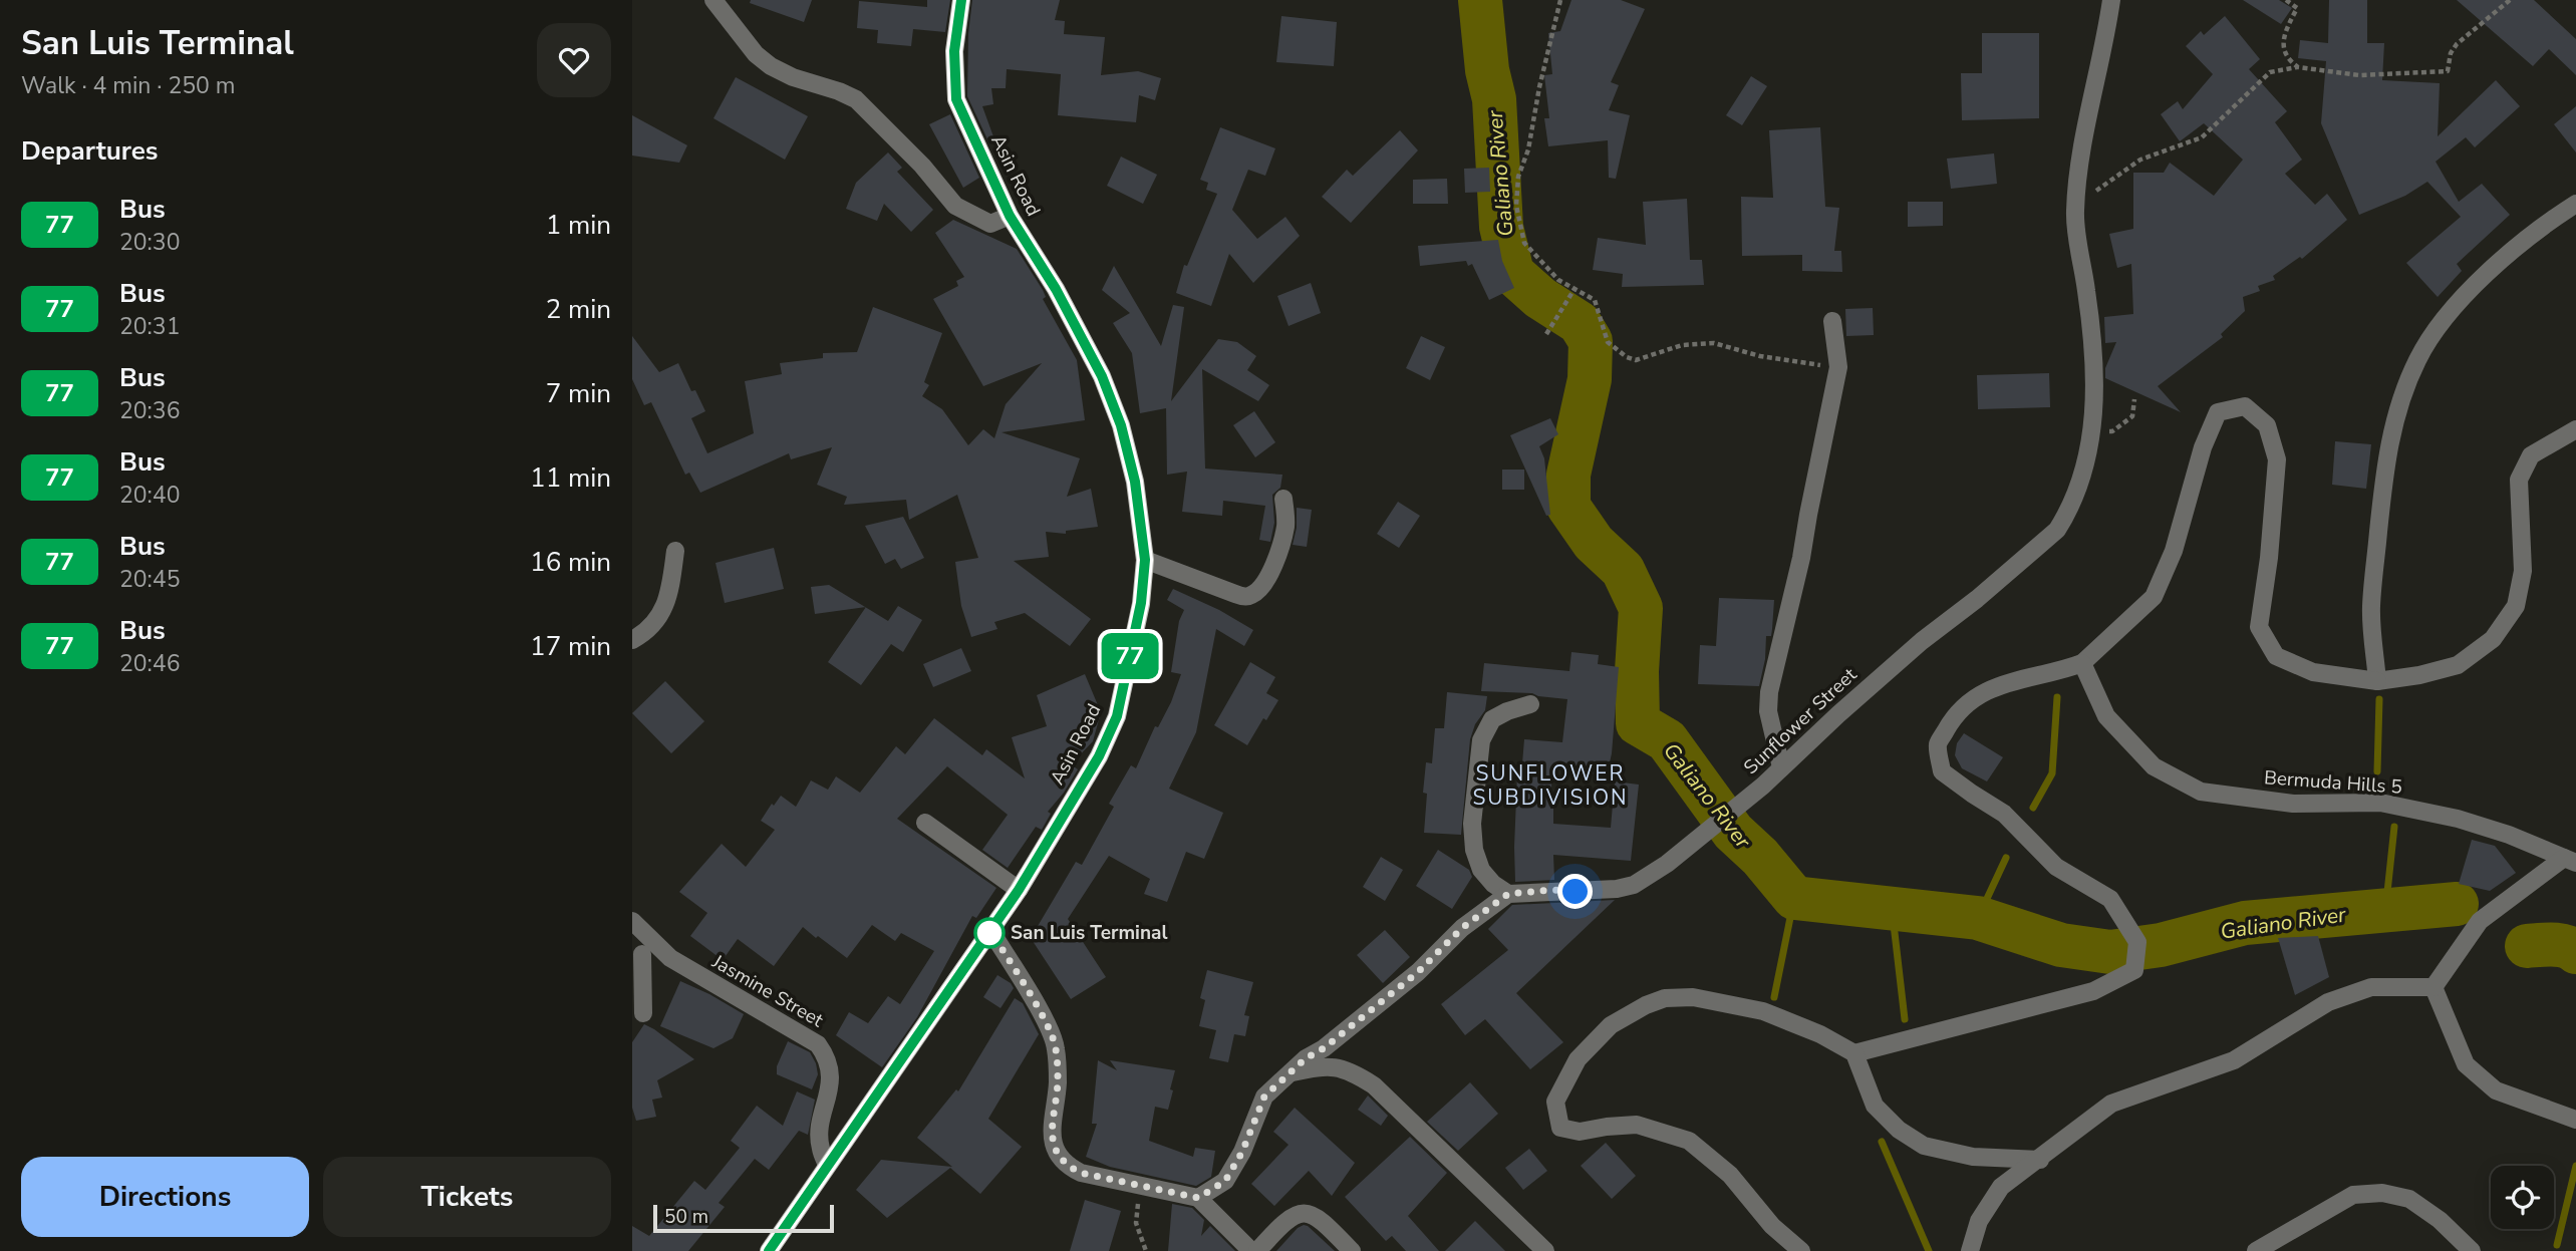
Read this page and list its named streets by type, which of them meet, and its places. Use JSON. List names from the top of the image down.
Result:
{
  "streets": {
    "main road": ["Asin Road"],
    "street": ["Sunflower Street", "Bermuda Hills 5", "Jasmine Street"]
  },
  "crossings": [
    ["Asin Road", "Jasmine Street"]
  ],
  "districts": ["SUNFLOWER SUBDIVISION"],
  "water": ["Galiano River"],
  "places": ["San Luis Terminal"],
  "lines": ["bus line 77"],
  "scale_bar": "50 m",
  "page": {
    "heading": [
      ["San Luis Terminal", "Walk · 4 min · 250 m"],
      "Departures"
    ],
    "on_map": "77",
    "list": [
      {
        "mark": "77",
        "name": "Bus",
        "note": "20:30",
        "value": "1 min"
      },
      {
        "mark": "77",
        "name": "Bus",
        "note": "20:31",
        "value": "2 min"
      },
      {
        "mark": "77",
        "name": "Bus",
        "note": "20:36",
        "value": "7 min"
      },
      {
        "mark": "77",
        "name": "Bus",
        "note": "20:40",
        "value": "11 min"
      },
      {
        "mark": "77",
        "name": "Bus",
        "note": "20:45",
        "value": "16 min"
      },
      {
        "mark": "77",
        "name": "Bus",
        "note": "20:46",
        "value": "17 min"
      }
    ],
    "buttons": ["Directions", "Tickets"],
    "scale": "50 m"
  }
}
